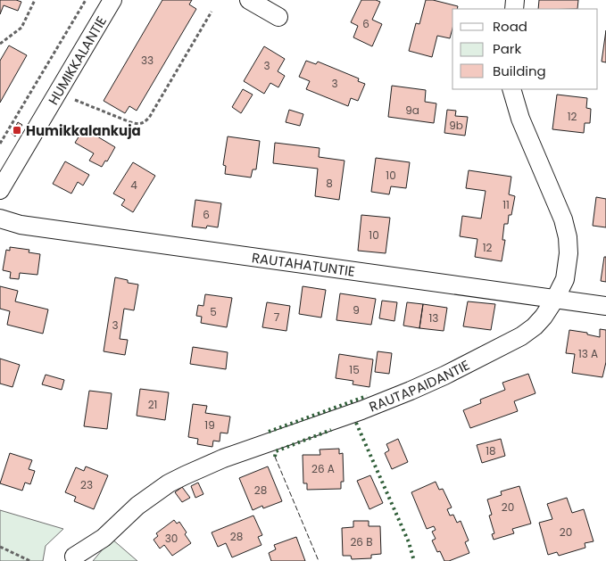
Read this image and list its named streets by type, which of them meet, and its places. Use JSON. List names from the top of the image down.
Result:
{
  "streets": {
    "street": ["HUMIKKALANTIE", "RAUTAHATUNTIE", "RAUTAPAIDANTIE"]
  },
  "crossings": [
    ["RAUTAHATUNTIE", "RAUTAPAIDANTIE"]
  ],
  "places": {
    "transit": ["Humikkalankuja"]
  },
  "house_numbers": [
    "6",
    "33",
    "3",
    "3",
    "9a",
    "12",
    "9b",
    "10",
    "8",
    "4",
    "11",
    "6",
    "10",
    "12",
    "9",
    "5",
    "7",
    "13",
    "3",
    "13 A",
    "15",
    "21",
    "19",
    "18",
    "26 A",
    "23",
    "28",
    "20",
    "20",
    "28",
    "30",
    "26 B"
  ],
  "legend": ["Road", "Park", "Building"]
}
